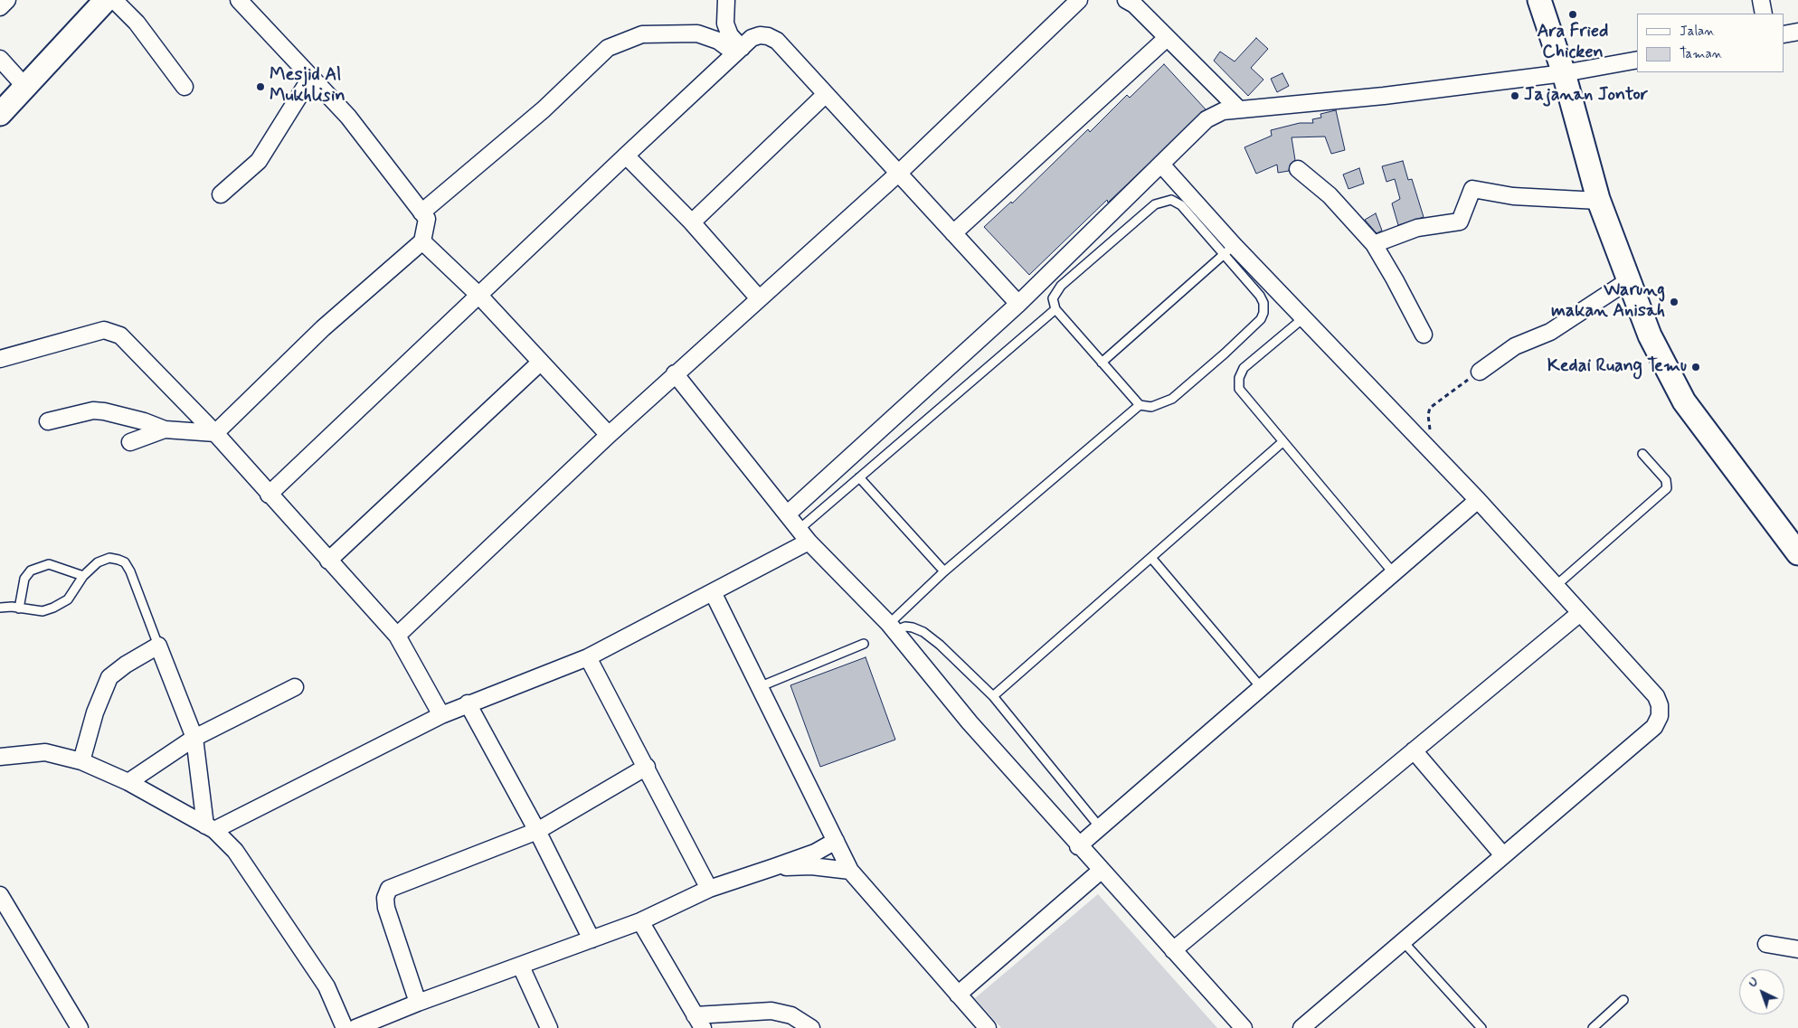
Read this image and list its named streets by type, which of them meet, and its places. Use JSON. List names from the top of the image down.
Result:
{
  "places": [
    "Ara Fried Chicken",
    "Mesjid Al Mukhlisin",
    "Jajanan Jontor",
    "Warung makan Anisah",
    "Kedai Ruang Temu"
  ],
  "legend": ["Jalan", "Taman"],
  "north": "top left"
}
